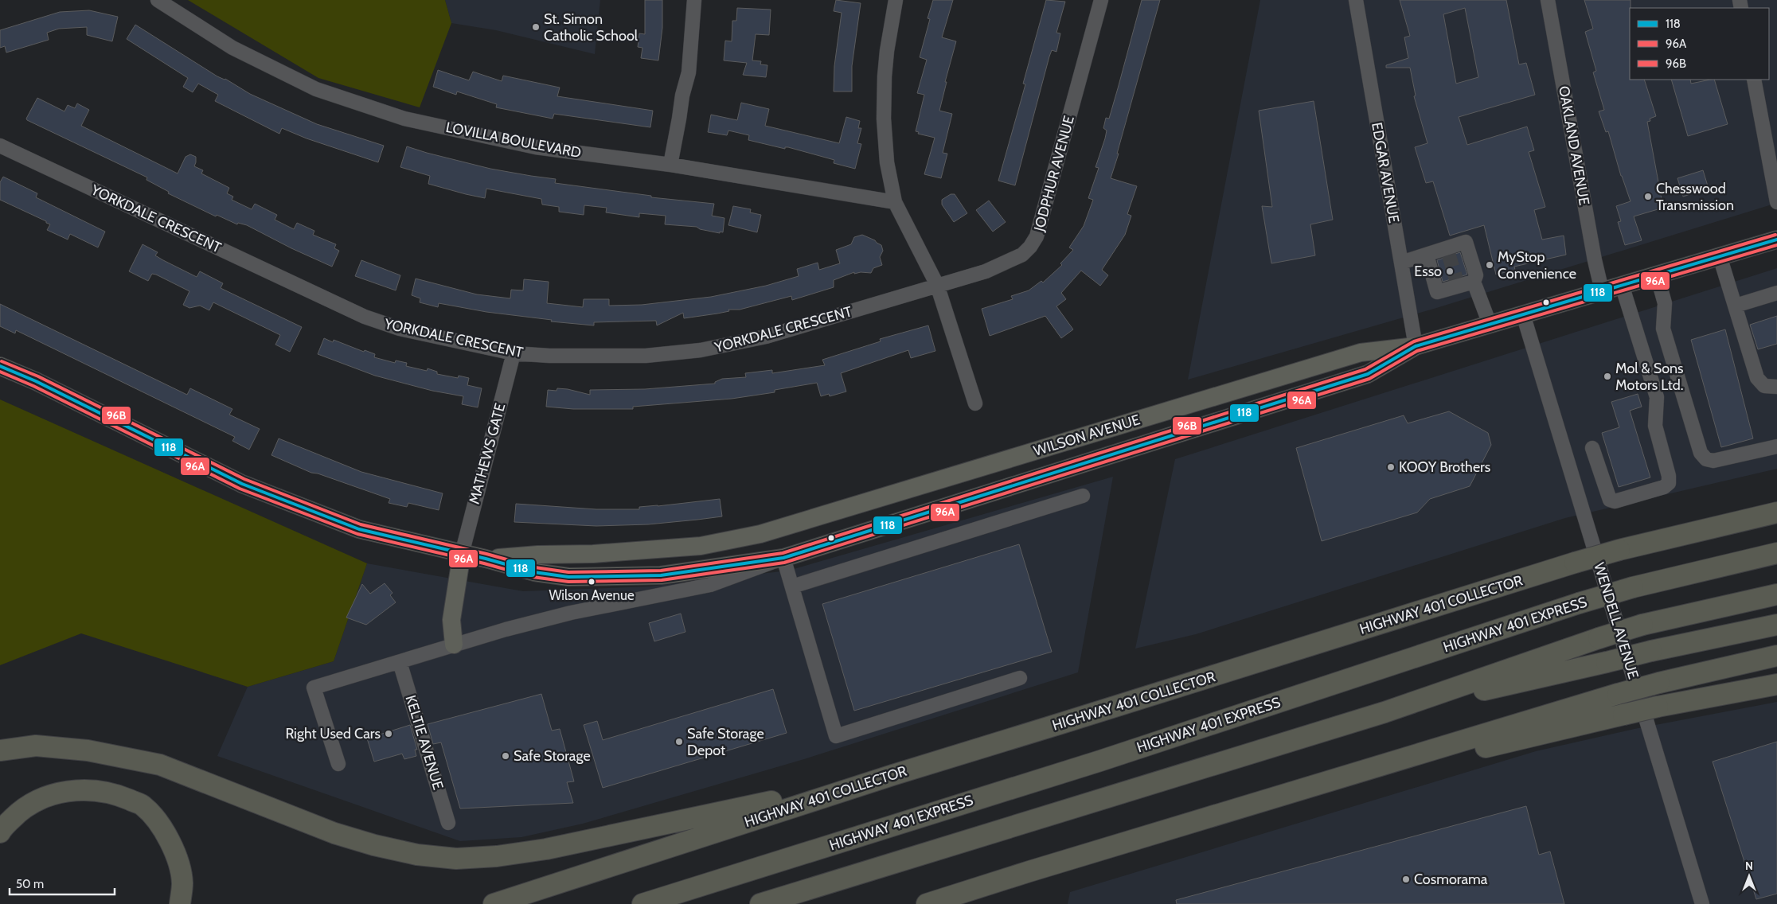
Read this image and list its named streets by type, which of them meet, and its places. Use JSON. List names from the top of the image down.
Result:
{
  "streets": {
    "highway": ["HIGHWAY 401 COLLECTOR", "HIGHWAY 401 EXPRESS"],
    "main road": ["WILSON AVENUE"],
    "street": [
      "LOVILLA BOULEVARD",
      "OAKLAND AVENUE",
      "EDGAR AVENUE",
      "JODPHUR AVENUE",
      "YORKDALE CRESCENT",
      "MATHEWS GATE",
      "WENDELL AVENUE",
      "KELTIE AVENUE"
    ]
  },
  "crossings": [
    ["OAKLAND AVENUE", "WILSON AVENUE"],
    ["EDGAR AVENUE", "WILSON AVENUE"],
    ["JODPHUR AVENUE", "YORKDALE CRESCENT"],
    ["YORKDALE CRESCENT", "MATHEWS GATE"],
    ["WILSON AVENUE", "WENDELL AVENUE"],
    ["WILSON AVENUE", "KELTIE AVENUE"]
  ],
  "places": [
    "St. Simon Catholic School",
    "Chesswood Transmission",
    "MyStop Convenience",
    "Esso",
    "Mol & Sons Motors Ltd.",
    "KOOY Brothers",
    "Wilson Avenue",
    "Right Used Cars",
    "Safe Storage Depot",
    "Safe Storage",
    "Cosmorama"
  ],
  "lines": ["transit line 96B", "transit line 118", "transit line 96A"],
  "legend": ["118", "96A", "96B"],
  "scale_bar": "50 m",
  "north": "top"
}
